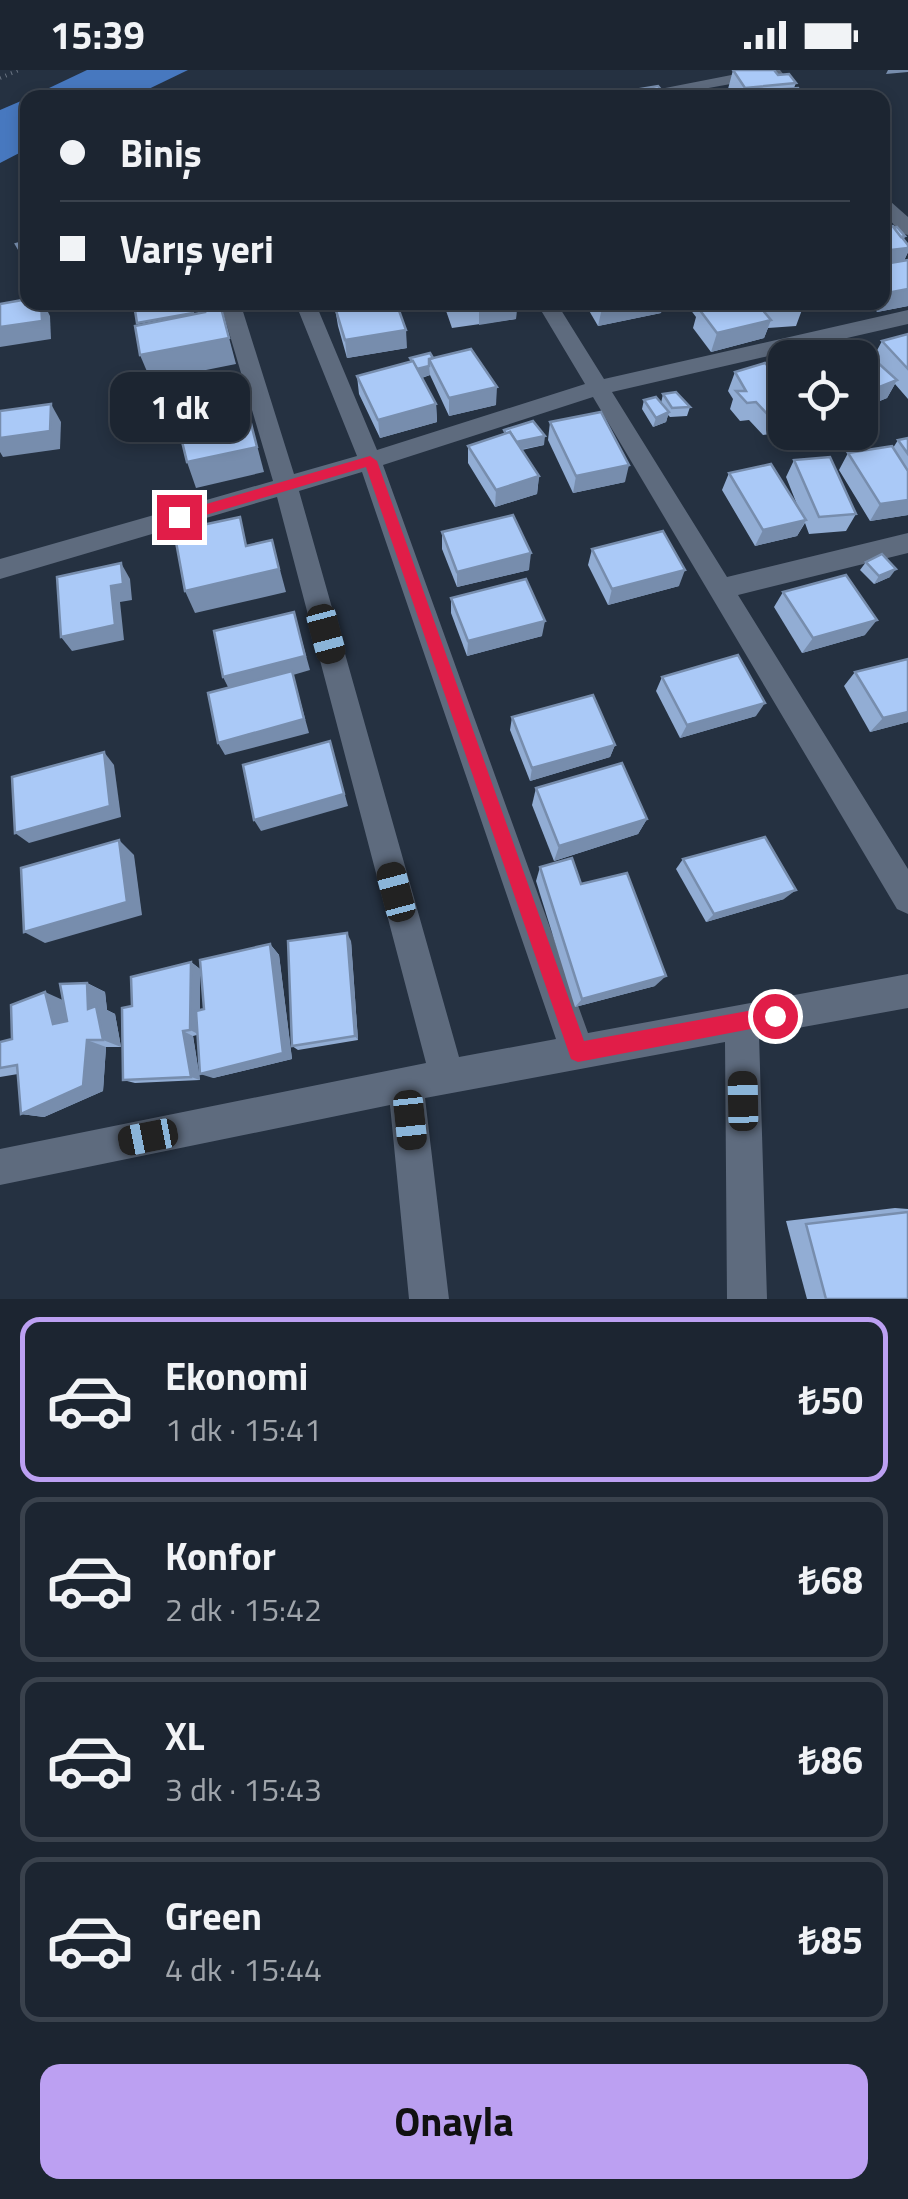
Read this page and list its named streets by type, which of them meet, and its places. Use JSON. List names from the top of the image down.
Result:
{
  "page": {
    "status": "15:39",
    "banner": ["Biniş", "Varış yeri"],
    "bubble": "1 dk",
    "list": [
      {
        "name": "Ekonomi",
        "note": "1 dk · 15:41",
        "value": "₺50"
      },
      {
        "name": "Konfor",
        "note": "2 dk · 15:42",
        "value": "₺68"
      },
      {
        "name": "XL",
        "note": "3 dk · 15:43",
        "value": "₺86"
      },
      {
        "name": "Green",
        "note": "4 dk · 15:44",
        "value": "₺85"
      }
    ],
    "buttons": "Onayla"
  }
}
